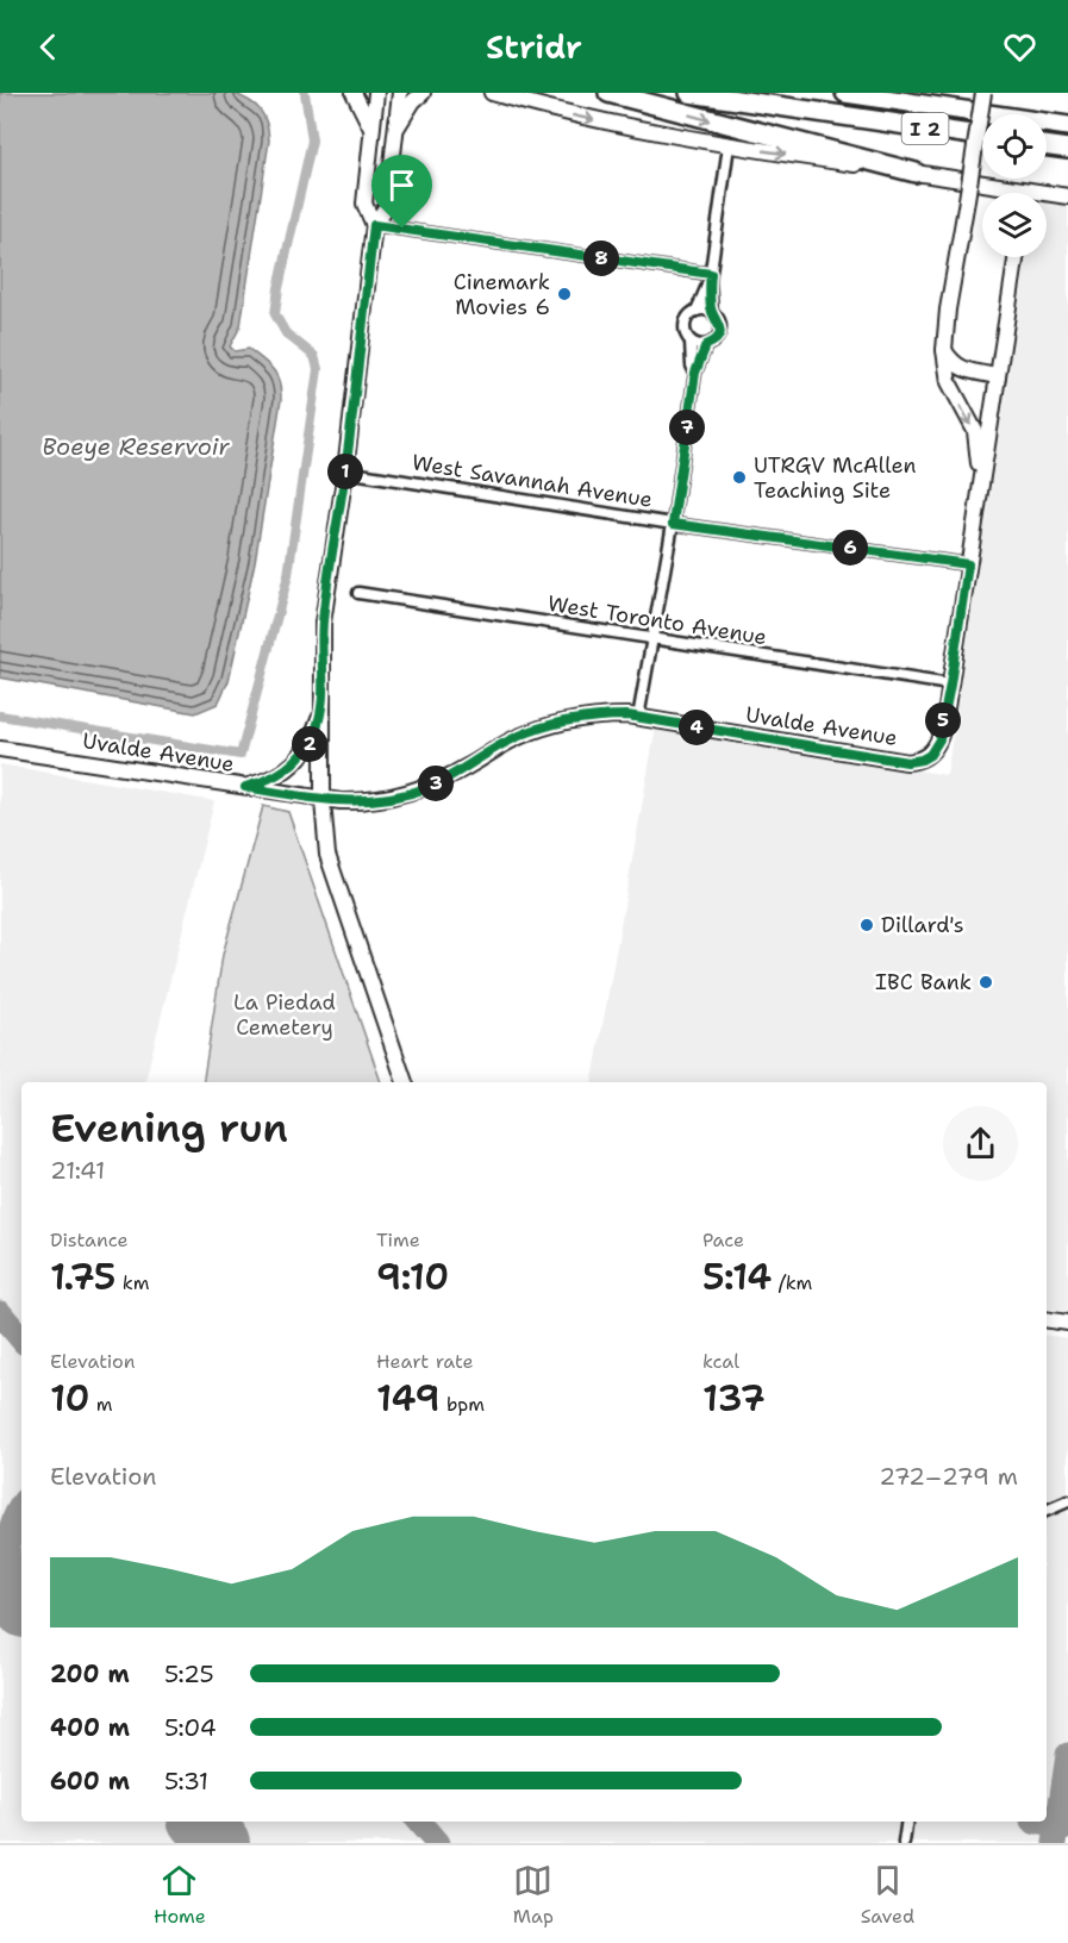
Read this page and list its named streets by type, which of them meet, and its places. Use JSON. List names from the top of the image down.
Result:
{
  "streets": {
    "highway": ["I 2"],
    "street": ["West Savannah Avenue", "West Toronto Avenue", "Uvalde Avenue"]
  },
  "crossings": [
    ["West Toronto Avenue", "Uvalde Avenue"]
  ],
  "water": ["Boeye Reservoir"],
  "parks": ["La Piedad Cemetery"],
  "places": [
    "Cinemark Movies 6",
    "UTRGV McAllen Teaching Site",
    "Dillard's",
    "IBC Bank"
  ],
  "page": {
    "header": "Stridr",
    "pins": [
      "8",
      "7",
      "1",
      "6",
      "5",
      "4",
      "2",
      "3"
    ],
    "heading": ["Evening run", "21:41"],
    "stats": [
      ["Distance", "1.75 km"],
      ["Time", "9:10"],
      ["Pace", "5:14 /km"],
      ["Elevation", "10 m"],
      ["Heart rate", "149 bpm"],
      ["kcal", "137"]
    ],
    "chart": ["Elevation", "272–279 m"],
    "list": [
      {
        "name": "200 m",
        "note": "5:25"
      },
      {
        "name": "400 m",
        "note": "5:04"
      },
      {
        "name": "600 m",
        "note": "5:31"
      }
    ],
    "tabs": ["Home", "Map", "Saved"]
  }
}
